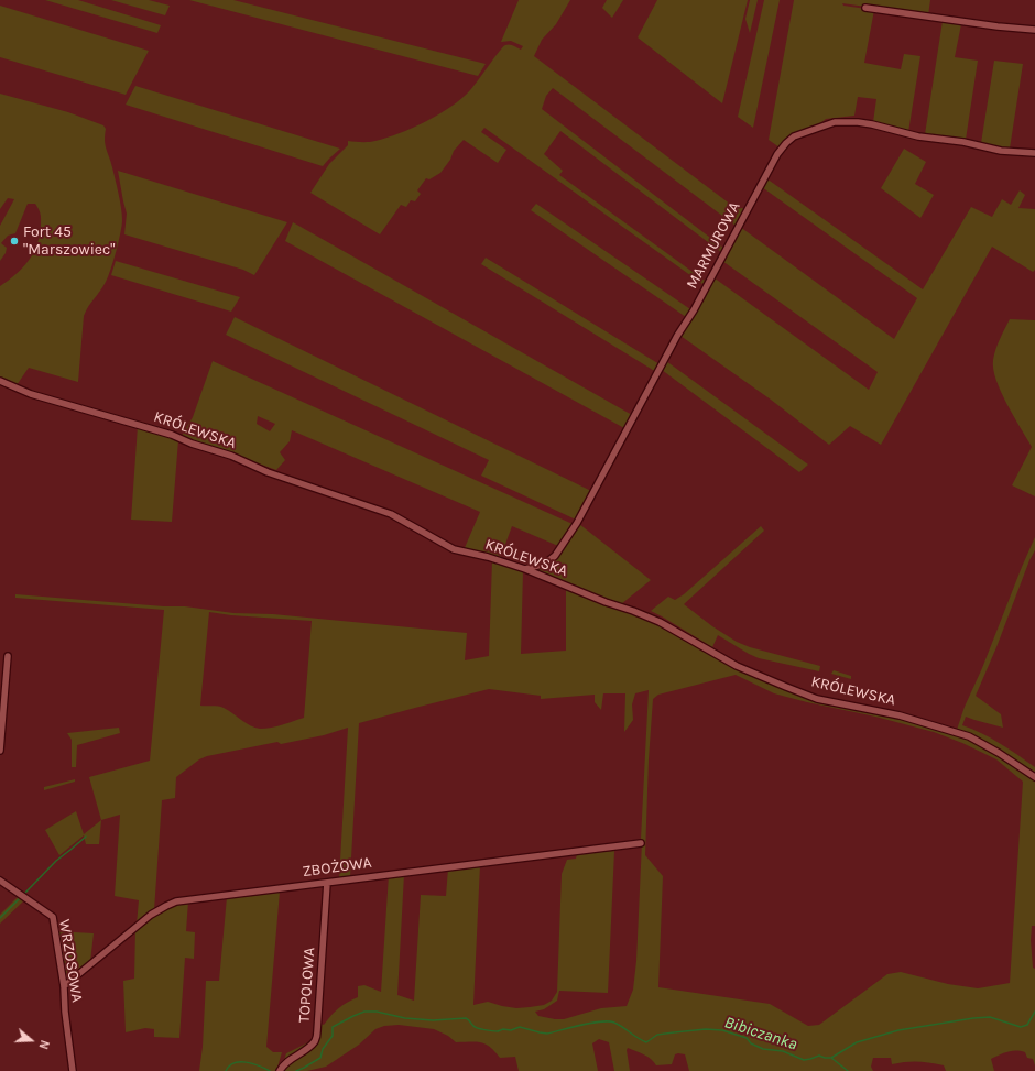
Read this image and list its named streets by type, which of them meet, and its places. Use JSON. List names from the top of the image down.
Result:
{
  "streets": {
    "street": [
      "MARMUROWA",
      "KRÓLEWSKA",
      "ZBOŻOWA",
      "WRZOSOWA",
      "TOPOLOWA"
    ]
  },
  "crossings": [
    ["MARMUROWA", "KRÓLEWSKA"],
    ["ZBOŻOWA", "WRZOSOWA"],
    ["ZBOŻOWA", "TOPOLOWA"]
  ],
  "water": ["Bibiczanka"],
  "places": ["Fort 45 \"Marszowiec\""],
  "north": "right"
}
